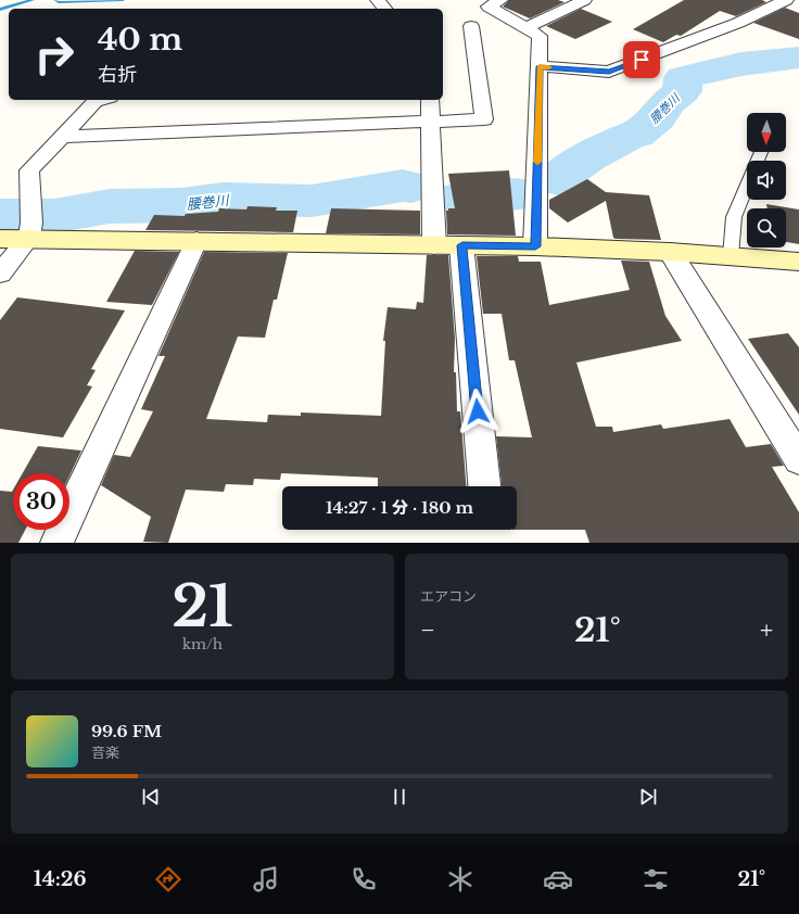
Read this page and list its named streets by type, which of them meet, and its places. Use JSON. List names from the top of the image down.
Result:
{
  "water": ["腰巻川"],
  "north": "bottom",
  "page": {
    "turn": ["40 m", "右折"],
    "limit": "30",
    "trip": "14:27 · 1 分 · 180 m",
    "tile": [
      ["21", "km/h"],
      "エアコン"
    ],
    "heat": ["−", "21°", "+"],
    "song": ["99.6 FM", "音楽"],
    "tabs": ["14:26", "21°"]
  }
}
